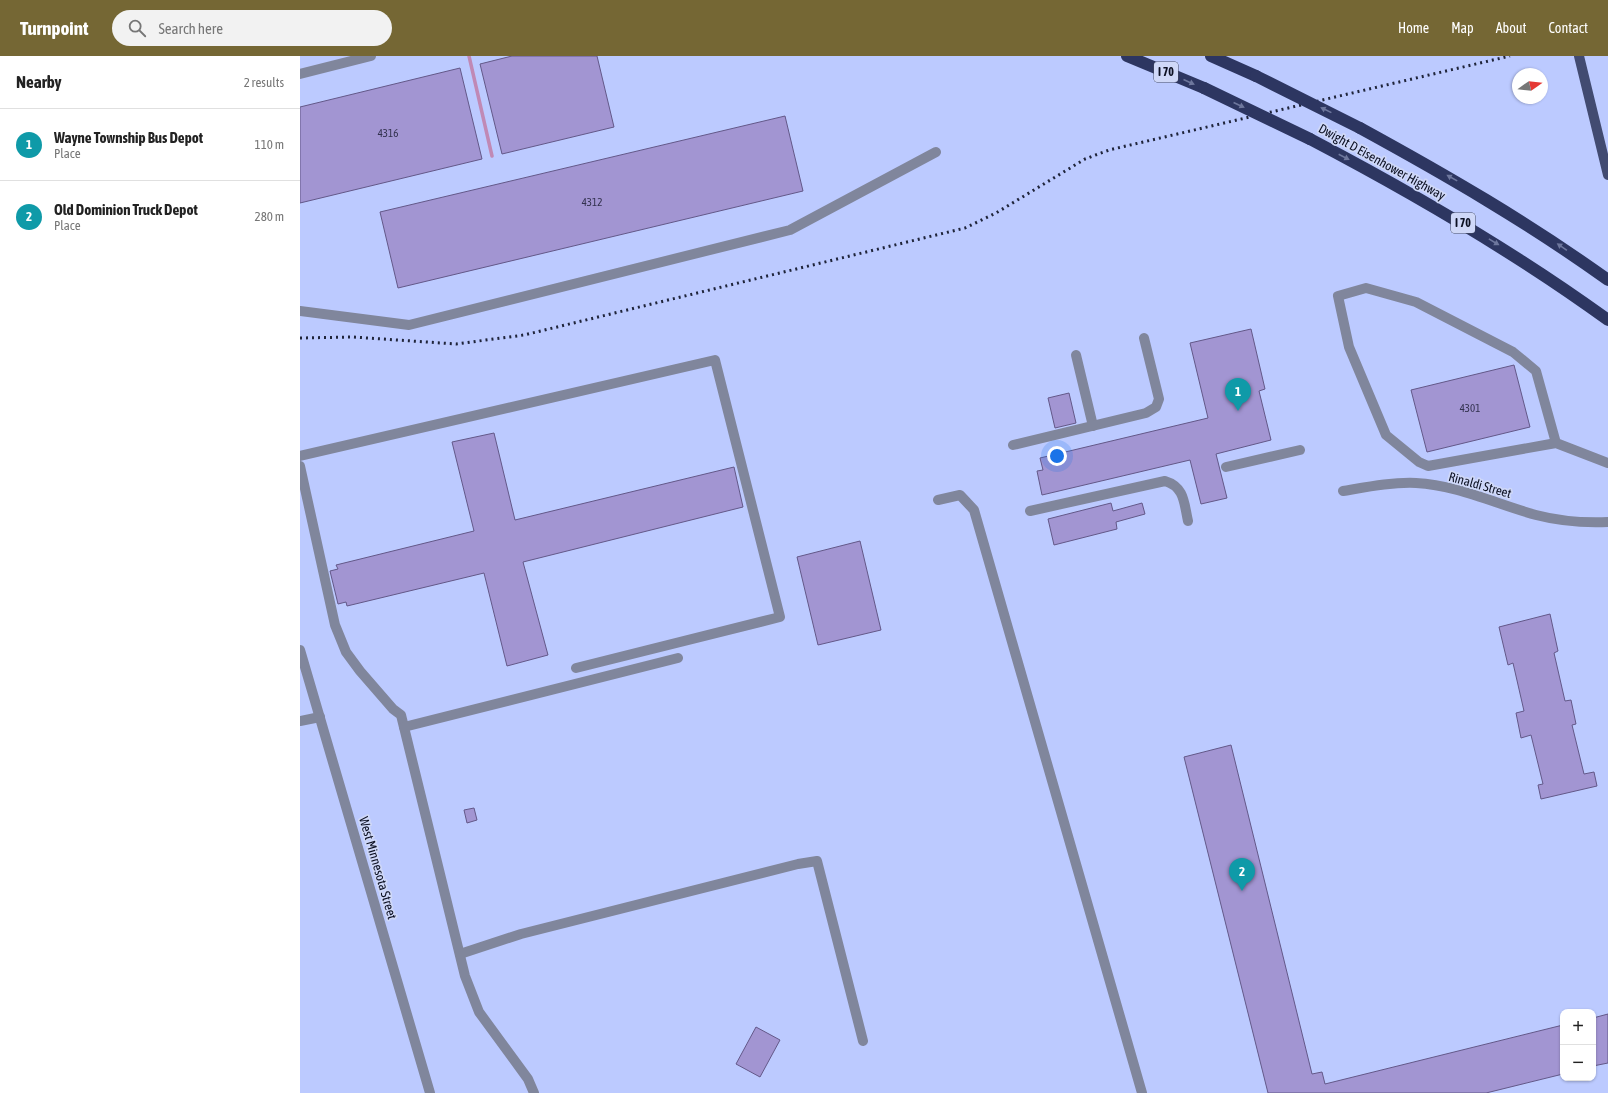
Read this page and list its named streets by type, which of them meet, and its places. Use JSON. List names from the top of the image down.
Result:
{
  "streets": {
    "highway": ["I 70", "Dwight D Eisenhower Highway"],
    "street": ["Rinaldi Street", "West Minnesota Street"]
  },
  "house_numbers": ["4316", "4312", "4301"],
  "north": "right",
  "page": {
    "header": "Turnpoint",
    "search": "Search here",
    "nav": [
      "Home",
      "Map",
      "About",
      "Contact"
    ],
    "heading": ["Nearby", "2 results"],
    "list": [
      {
        "mark": "1",
        "name": "Wayne Township Bus Depot",
        "note": "Place",
        "value": "110 m"
      },
      {
        "mark": "2",
        "name": "Old Dominion Truck Depot",
        "note": "Place",
        "value": "280 m"
      }
    ],
    "pins": ["1", "2"],
    "map_buttons": ["+", "−"]
  }
}
